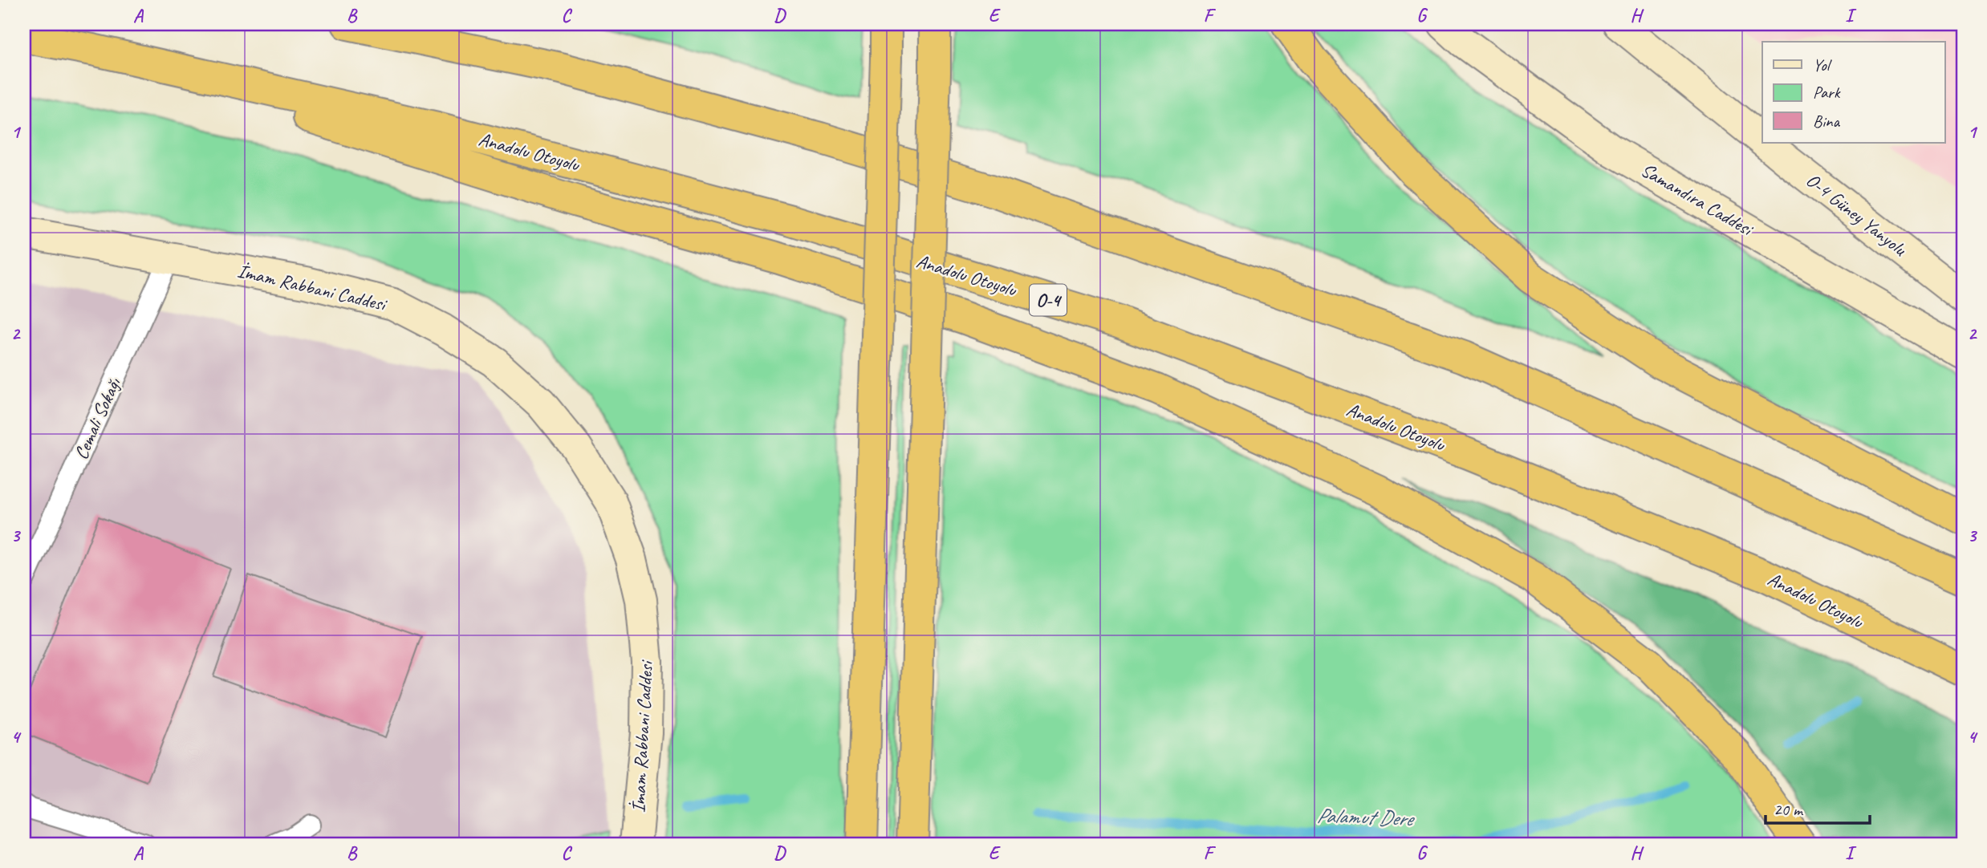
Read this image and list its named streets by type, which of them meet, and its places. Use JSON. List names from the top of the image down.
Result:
{
  "streets": {
    "highway": ["Anadolu Otoyolu", "O-4"],
    "main road": ["Samandıra Caddesi", "O-4 Güney Yanyolu", "İmam Rabbani Caddesi"],
    "lane": ["Cemali Sokağı"]
  },
  "crossings": [
    ["İmam Rabbani Caddesi", "Cemali Sokağı"]
  ],
  "water": ["Palamut Dere"],
  "legend": ["Yol", "Park", "Bina"],
  "scale_bar": "20 m",
  "grid": {
    "columns": [
      "A",
      "B",
      "C",
      "D",
      "E",
      "F",
      "G",
      "H",
      "I"
    ],
    "rows": [
      "1",
      "2",
      "3",
      "4"
    ]
  }
}
